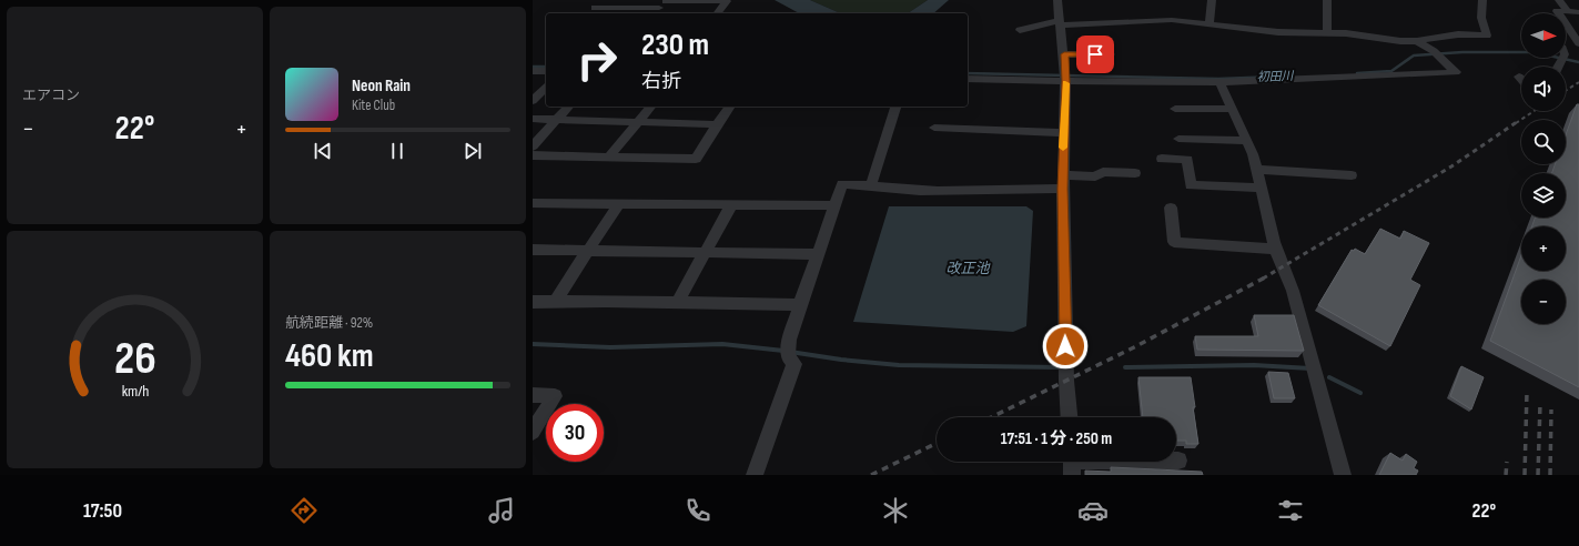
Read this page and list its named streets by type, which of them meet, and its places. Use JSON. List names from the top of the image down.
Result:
{
  "water": ["初田川", "改正池"],
  "north": "right",
  "page": {
    "tile": [
      "エアコン",
      ["航続距離 · 92%", "460 km"]
    ],
    "map_buttons": ["+", "−"],
    "turn": ["230 m", "右折"],
    "song": ["Neon Rain", "Kite Club"],
    "heat": ["−", "22°", "+"],
    "limit": "30",
    "trip": "17:51 · 1 分 · 250 m",
    "tabs": ["17:50", "22°"],
    "gauge": ["26", "km/h"]
  }
}
